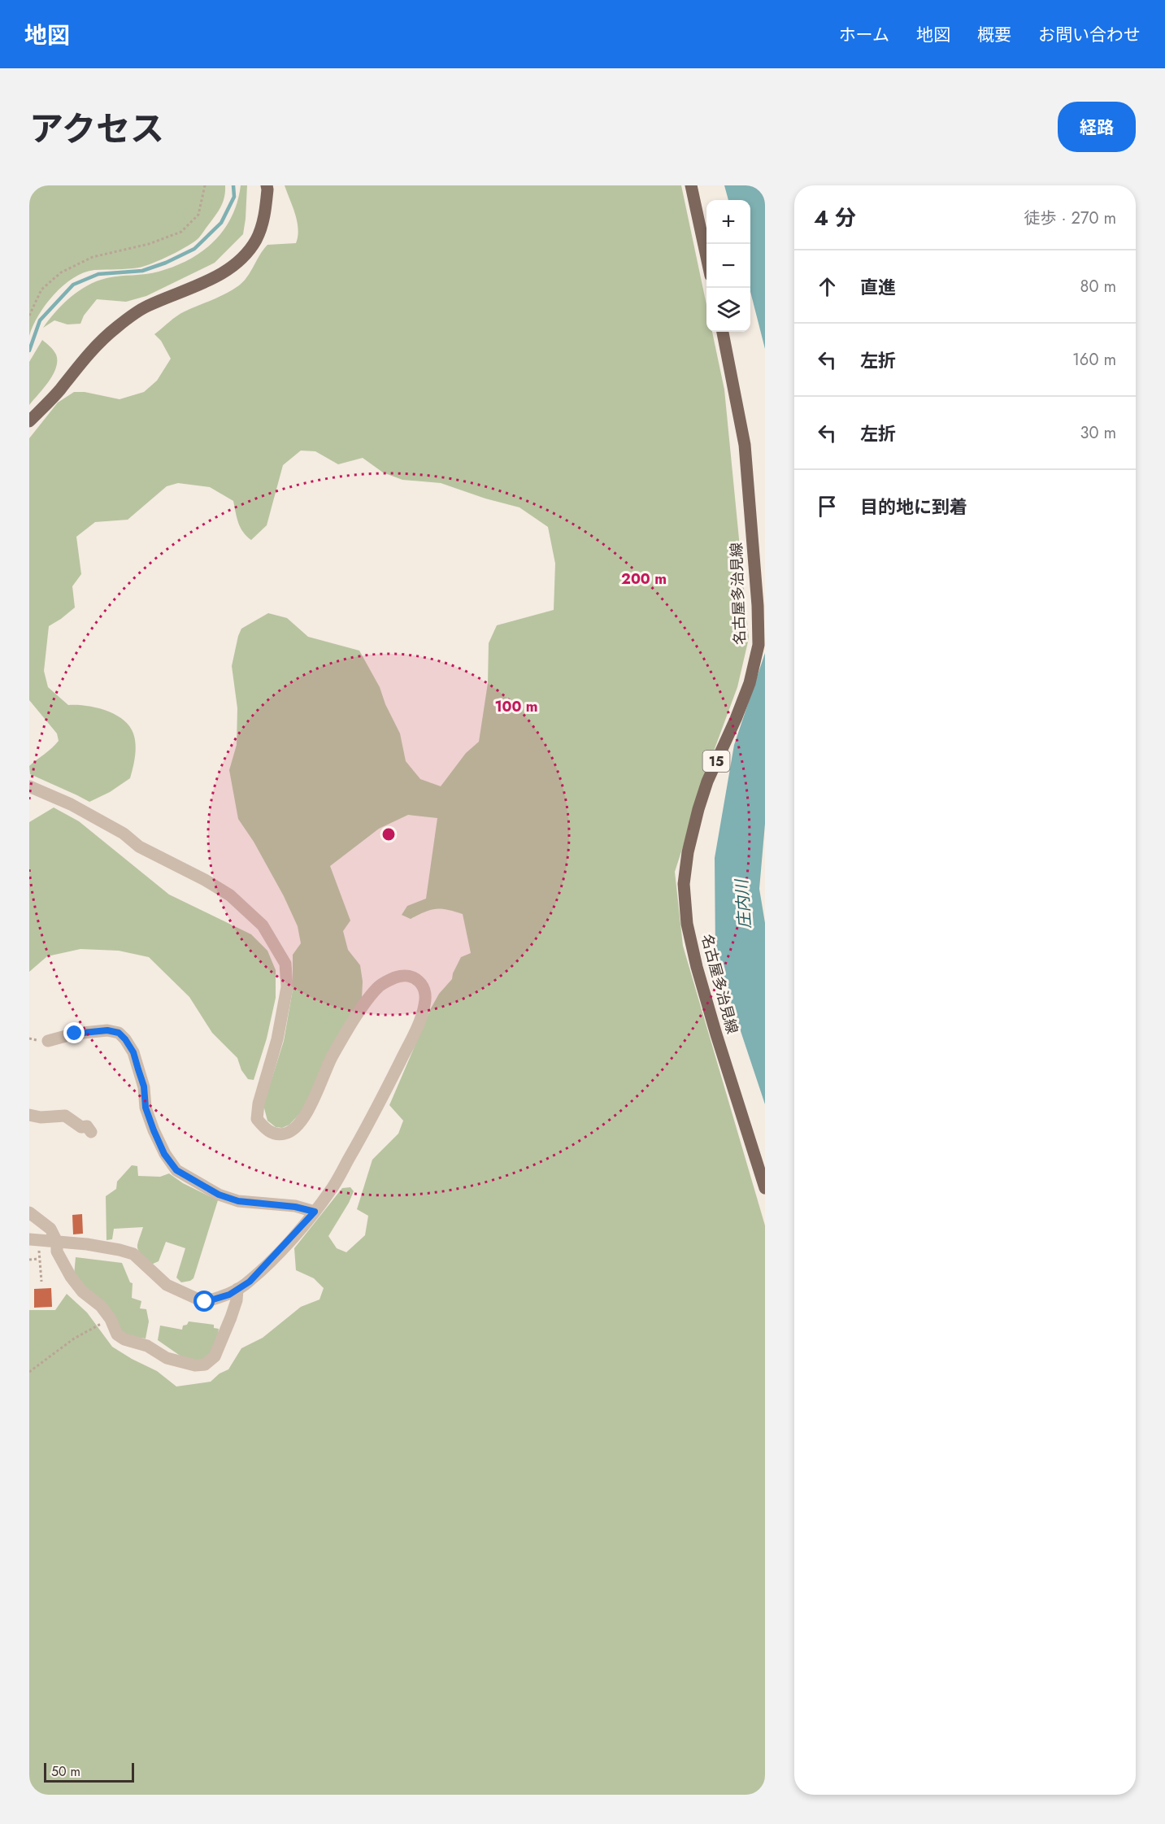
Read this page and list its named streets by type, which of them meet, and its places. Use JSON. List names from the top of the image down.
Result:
{
  "streets": {
    "main road": ["名古屋多治見線", "15"]
  },
  "water": ["庄内川"],
  "scale_bar": "50 m",
  "page": {
    "header": "地図",
    "nav": [
      "ホーム",
      "地図",
      "概要",
      "お問い合わせ"
    ],
    "title": "アクセス",
    "buttons": "経路",
    "heading": ["4 分", "徒歩 · 270 m"],
    "map_buttons": ["+", "−"],
    "list": [
      ["直進", "80 m"],
      ["左折", "160 m"],
      ["左折", "30 m"],
      "目的地に到着"
    ],
    "scale": "50 m"
  },
  "rings": ["200 m", "100 m"]
}
